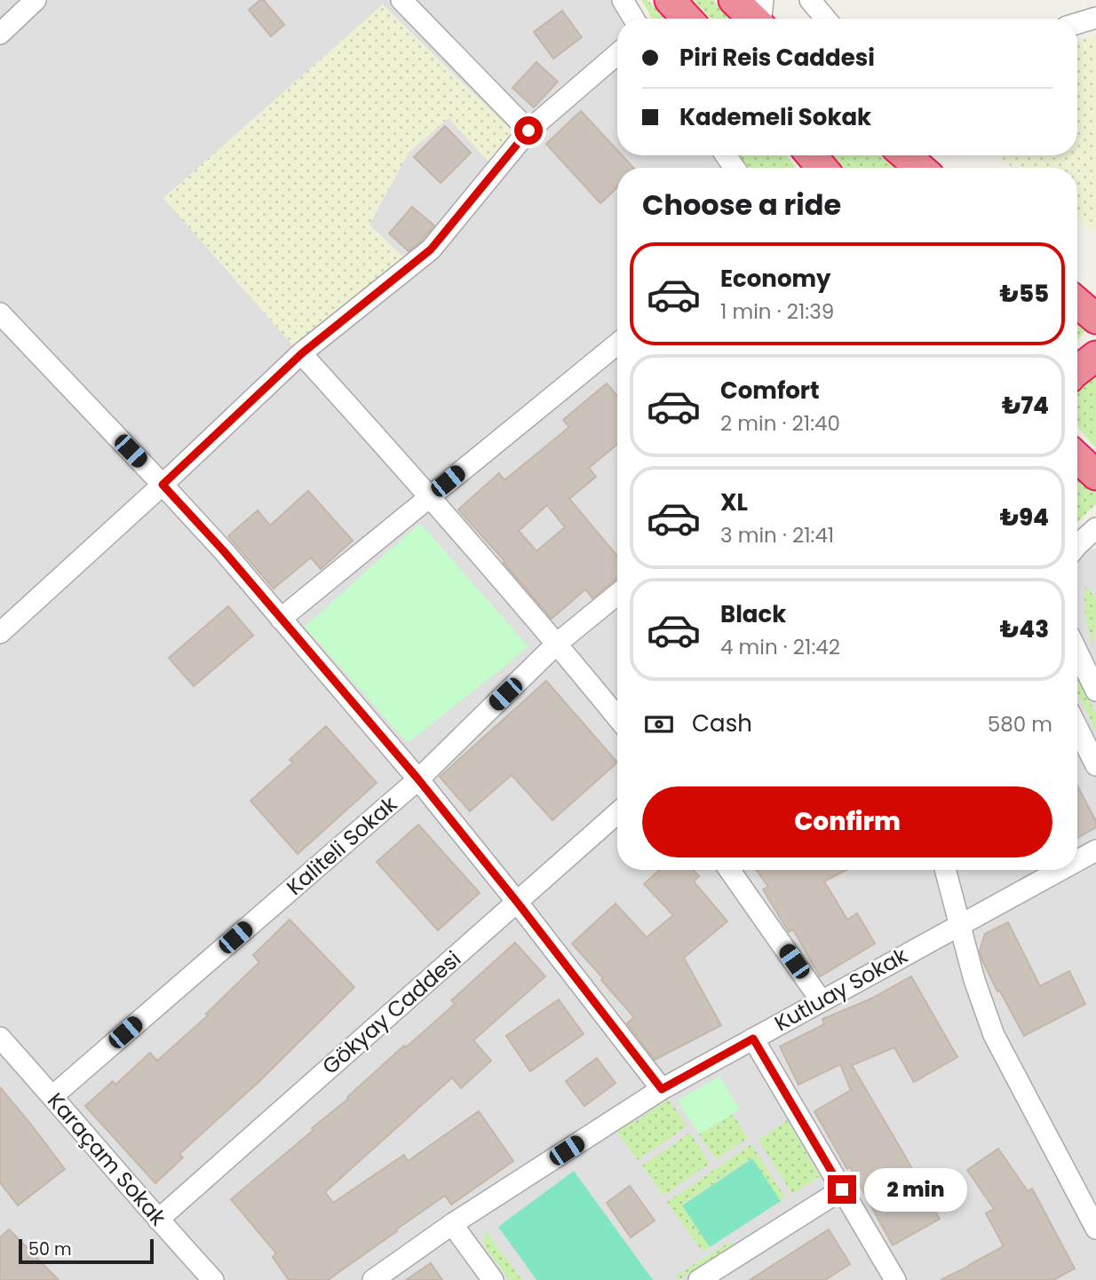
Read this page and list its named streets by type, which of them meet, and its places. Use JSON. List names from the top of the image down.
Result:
{
  "streets": {
    "street": [
      "Kaliteli Sokak",
      "Kutluay Sokak",
      "Gökyay Caddesi",
      "Karaçam Sokak"
    ]
  },
  "crossings": [
    ["Kaliteli Sokak", "Karaçam Sokak"],
    ["Gökyay Caddesi", "Karaçam Sokak"]
  ],
  "scale_bar": "50 m",
  "page": {
    "banner": ["Piri Reis Caddesi", "Kademeli Sokak"],
    "heading": "Choose a ride",
    "list": [
      {
        "name": "Economy",
        "note": "1 min · 21:39",
        "value": "₺55"
      },
      {
        "name": "Comfort",
        "note": "2 min · 21:40",
        "value": "₺74"
      },
      {
        "name": "XL",
        "note": "3 min · 21:41",
        "value": "₺94"
      },
      {
        "name": "Black",
        "note": "4 min · 21:42",
        "value": "₺43"
      }
    ],
    "pay": ["Cash", "580 m"],
    "buttons": "Confirm",
    "bubble": "2 min",
    "scale": "50 m"
  }
}
